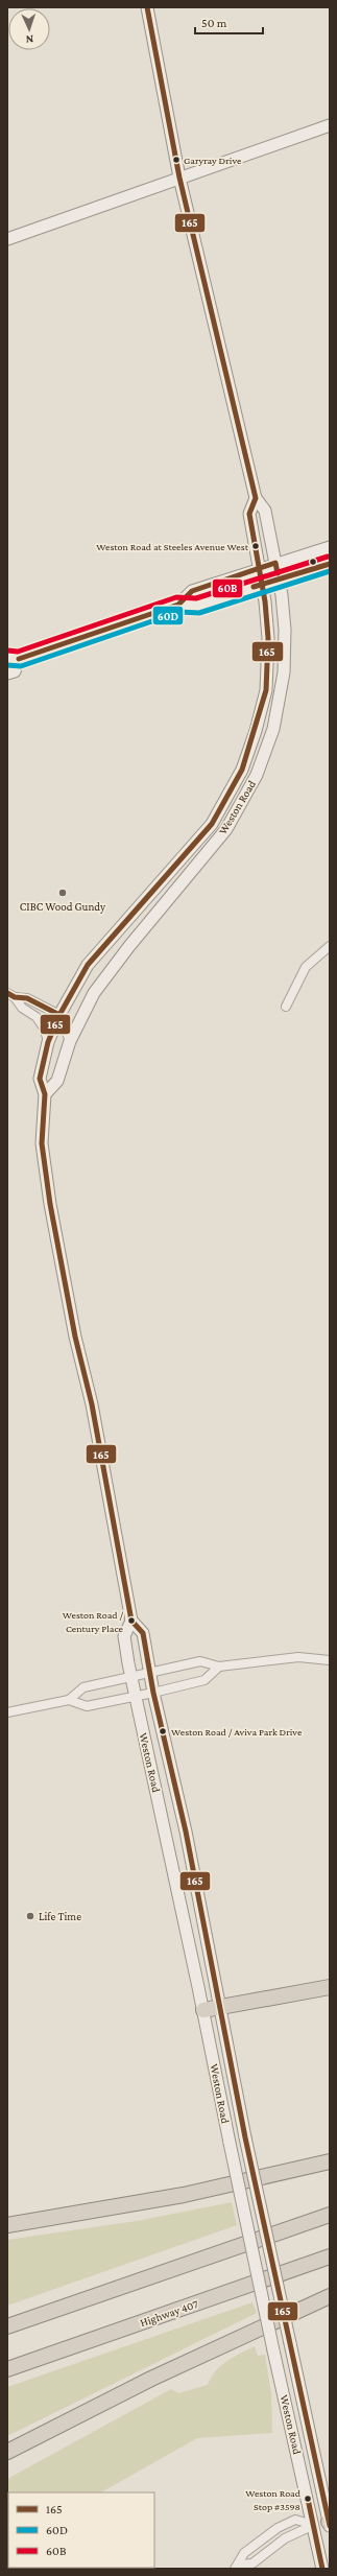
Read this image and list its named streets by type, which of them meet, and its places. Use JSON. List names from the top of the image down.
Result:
{
  "streets": {
    "highway": ["Highway 407"],
    "main road": ["Weston Road"]
  },
  "places": [
    "Garyray Drive",
    "Weston Road at Steeles Avenue West",
    "CIBC Wood Gundy",
    "Weston Road / Century Place",
    "Weston Road / Aviva Park Drive",
    "Life Time",
    "Weston Road Stop #3598"
  ],
  "lines": ["transit line 165", "transit line 60B", "transit line 60D"],
  "legend": ["165", "60D", "60B"],
  "scale_bar": "50 m",
  "north": "bottom"
}
